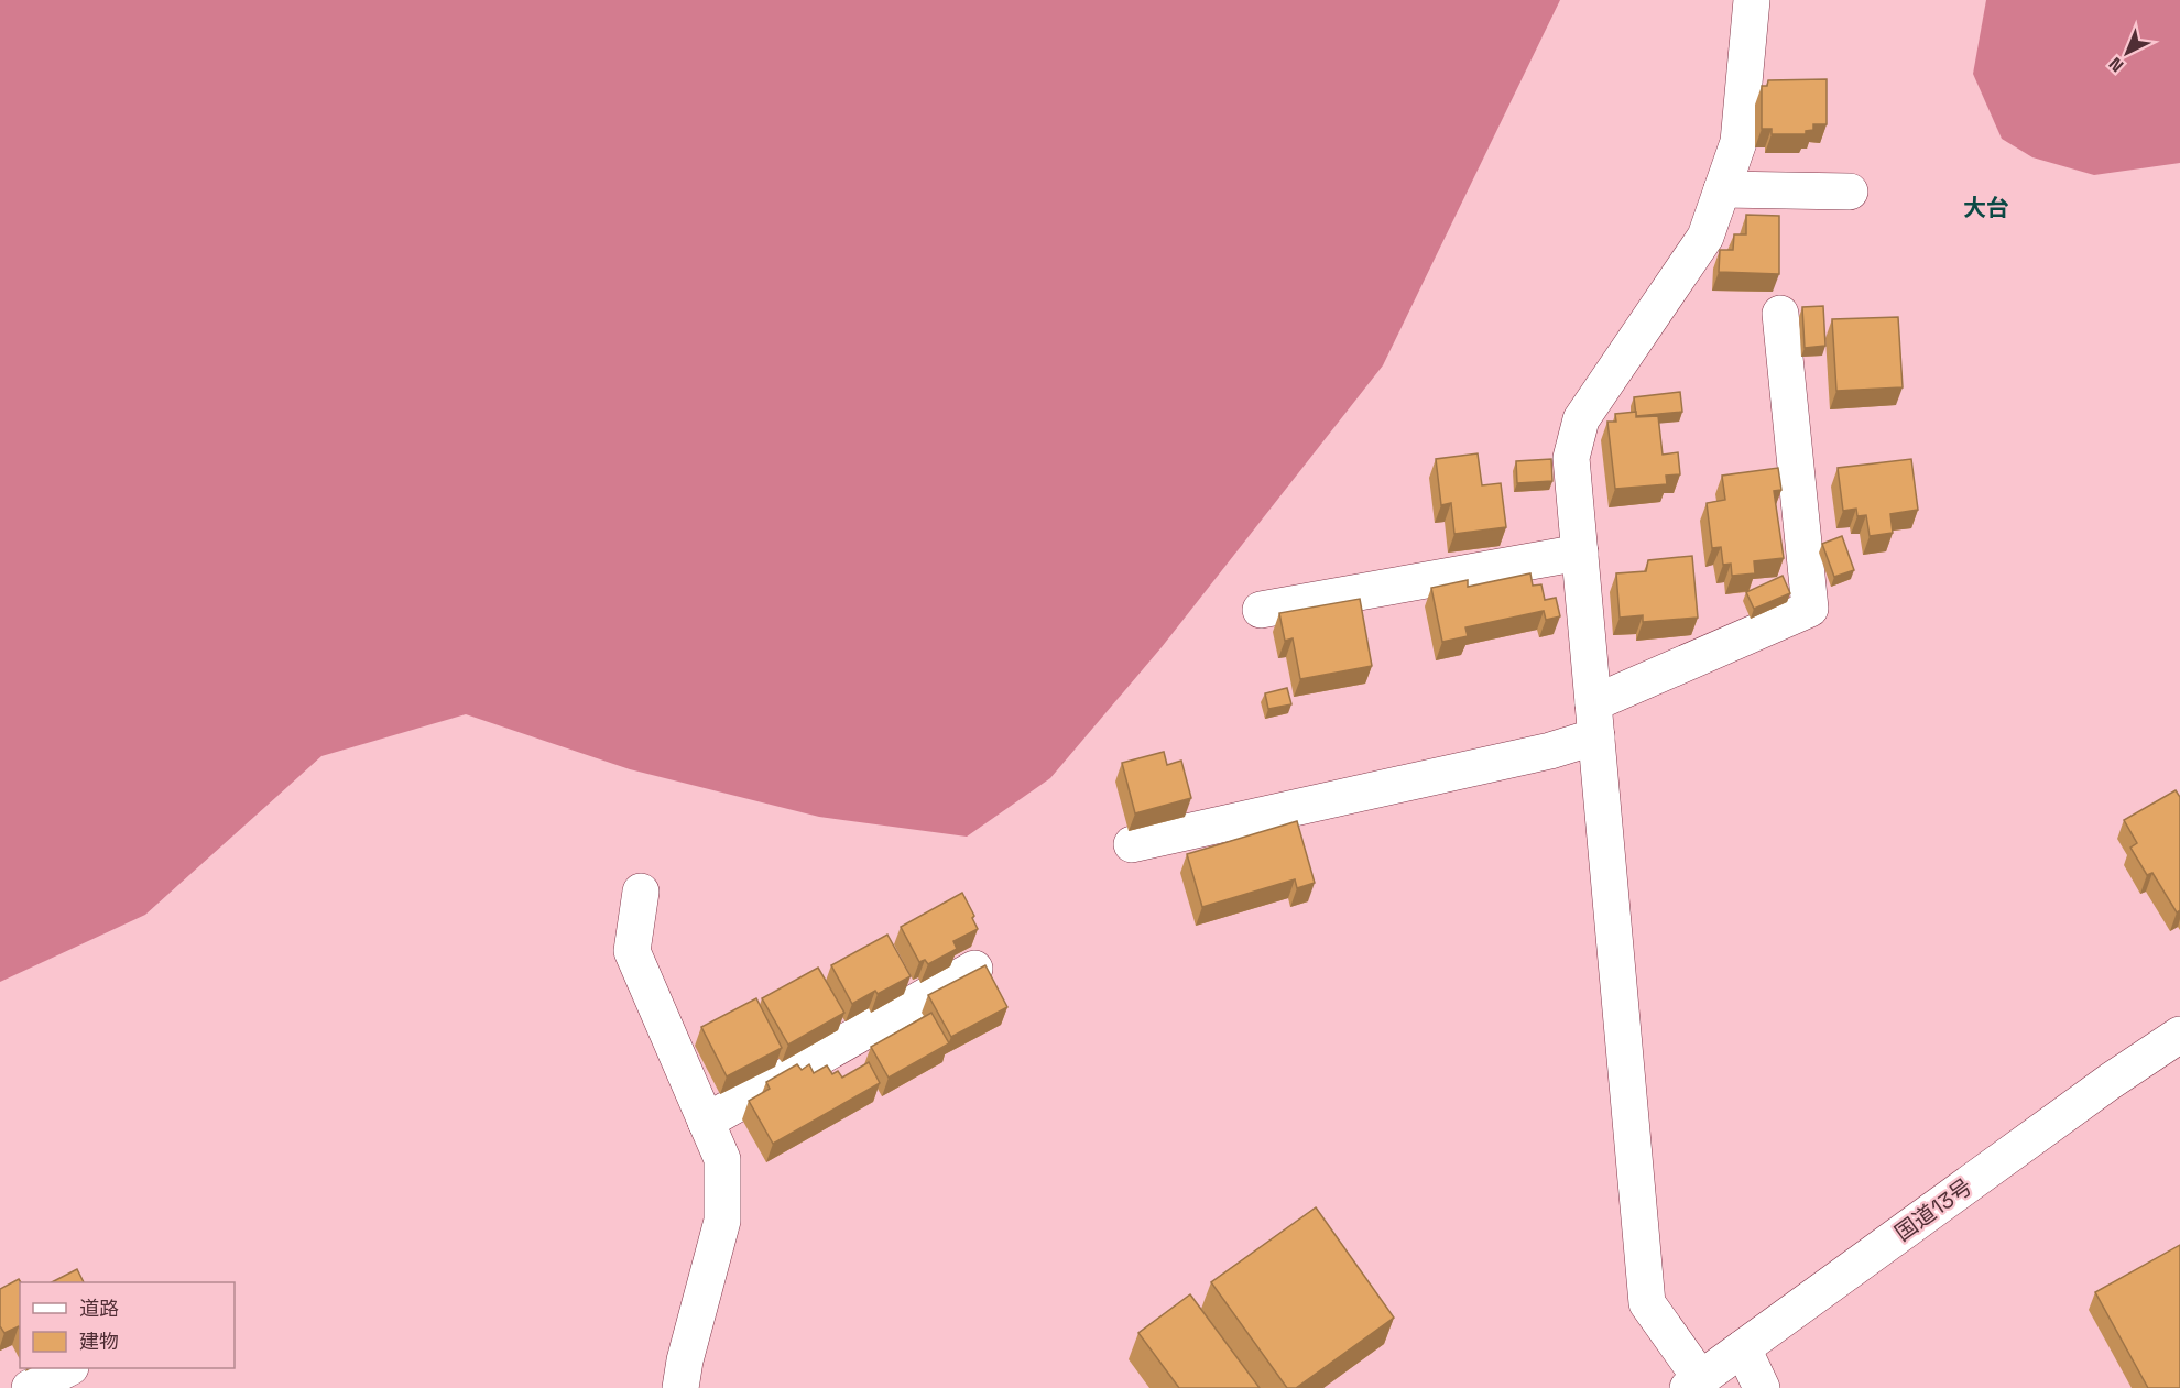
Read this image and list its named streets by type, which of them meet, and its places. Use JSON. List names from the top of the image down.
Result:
{
  "streets": {
    "main road": ["国道13号"]
  },
  "districts": ["大台"],
  "legend": ["道路", "建物"],
  "north": "bottom left"
}
